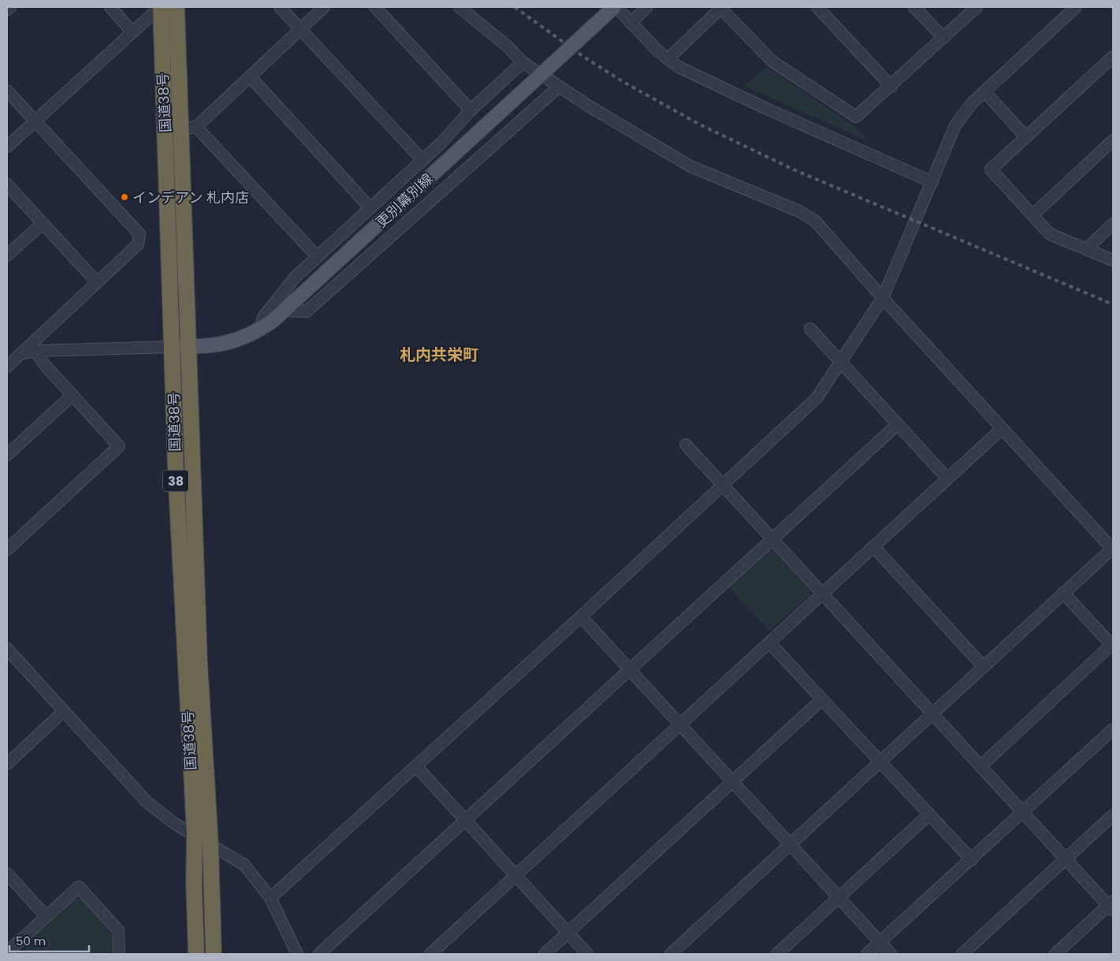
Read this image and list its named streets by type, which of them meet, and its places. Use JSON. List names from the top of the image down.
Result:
{
  "streets": {
    "highway": ["国道38号", "38"],
    "main road": ["更別幕別線"]
  },
  "crossings": [
    ["国道38号", "更別幕別線"]
  ],
  "districts": ["札内共栄町"],
  "places": ["インデアン 札内店"],
  "scale_bar": "50 m"
}
